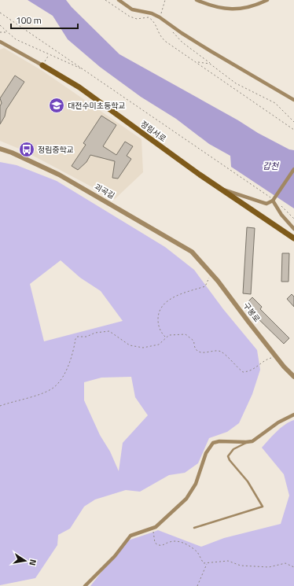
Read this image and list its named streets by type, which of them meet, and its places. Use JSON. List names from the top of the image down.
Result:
{
  "streets": {
    "main road": ["정림서로"],
    "street": ["괴곡길", "구봉로"]
  },
  "crossings": [
    ["괴곡길", "구봉로"]
  ],
  "water": ["갑천"],
  "places": {
    "school or university": ["대전수미초등학교"],
    "bus stop": ["정림중학교"]
  },
  "scale_bar": "100 m",
  "north": "right"
}
